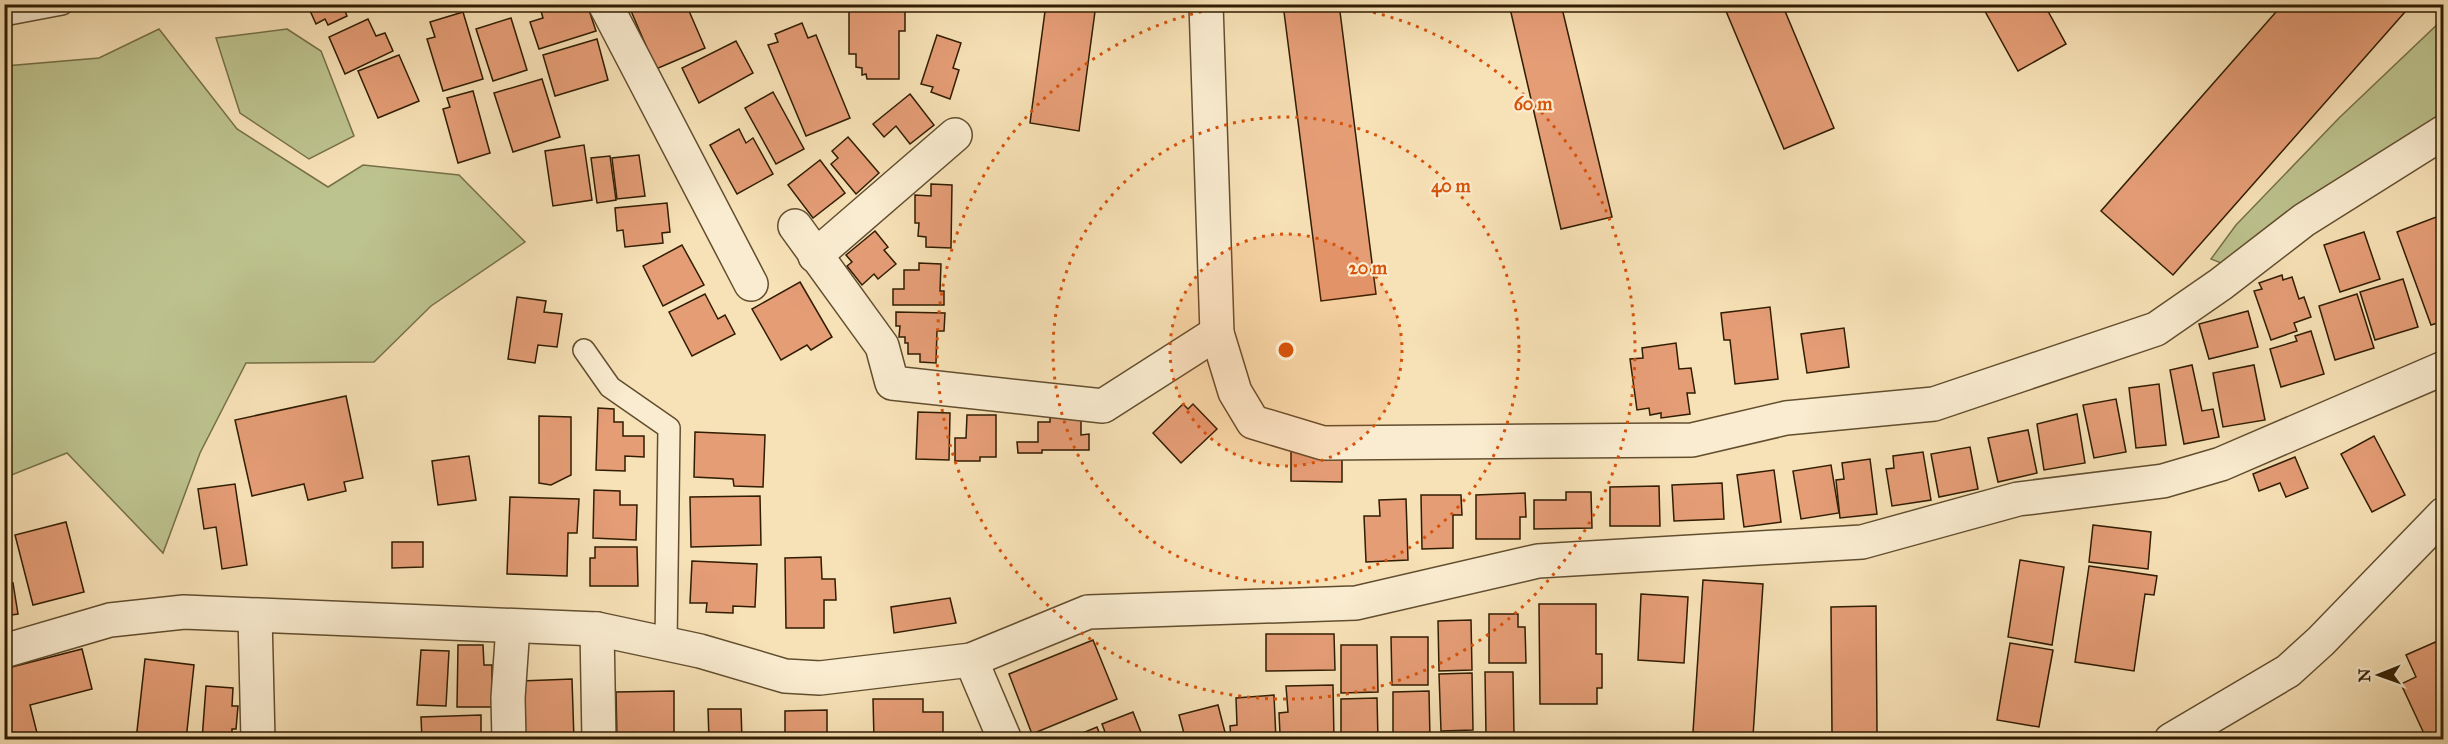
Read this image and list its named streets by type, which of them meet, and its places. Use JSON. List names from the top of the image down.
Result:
{
  "north": "left",
  "rings": ["60 m", "40 m", "20 m"]
}
